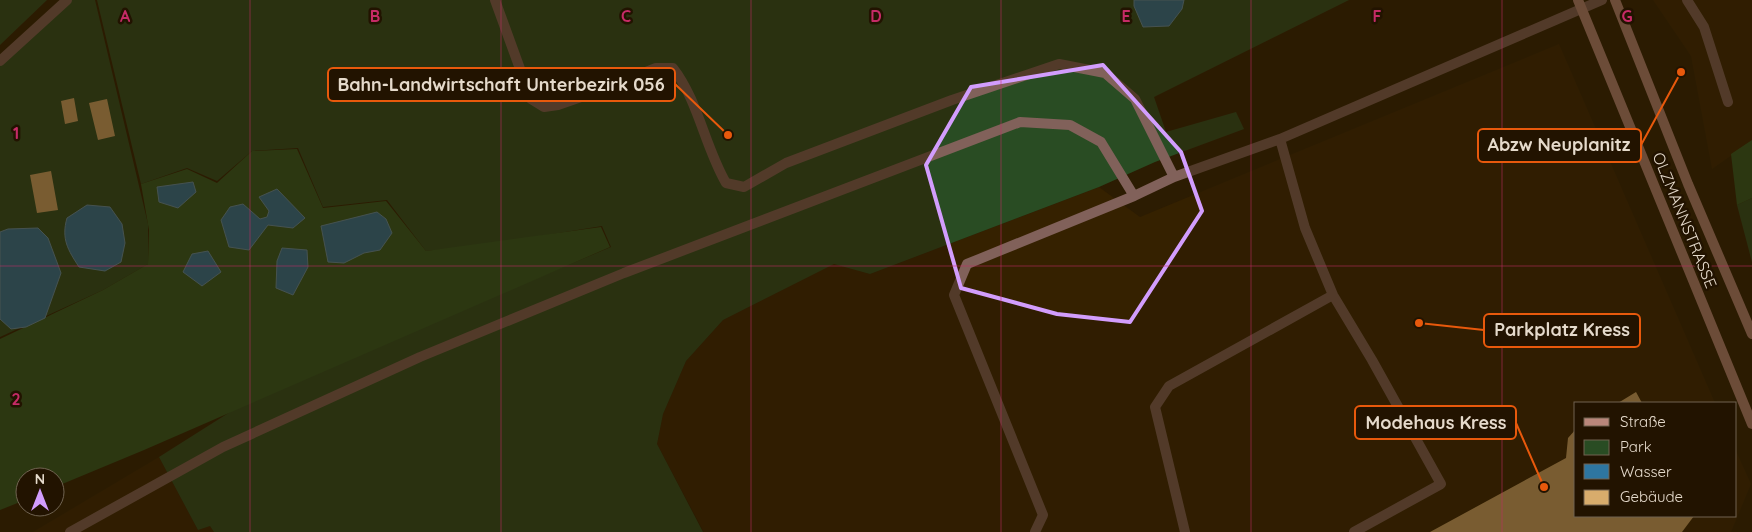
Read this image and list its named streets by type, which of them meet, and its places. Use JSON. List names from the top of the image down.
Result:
{
  "streets": {
    "main road": ["OLZMANNSTRASSE"]
  },
  "places": [
    "Abzw Neuplanitz",
    "Bahn-Landwirtschaft Unterbezirk 056",
    "Parkplatz Kress",
    "Modehaus Kress"
  ],
  "legend": [
    "Straße",
    "Park",
    "Wasser",
    "Gebäude"
  ],
  "north": "top",
  "grid": {
    "columns": [
      "A",
      "B",
      "C",
      "D",
      "E",
      "F",
      "G"
    ],
    "rows": ["1", "2"]
  }
}
